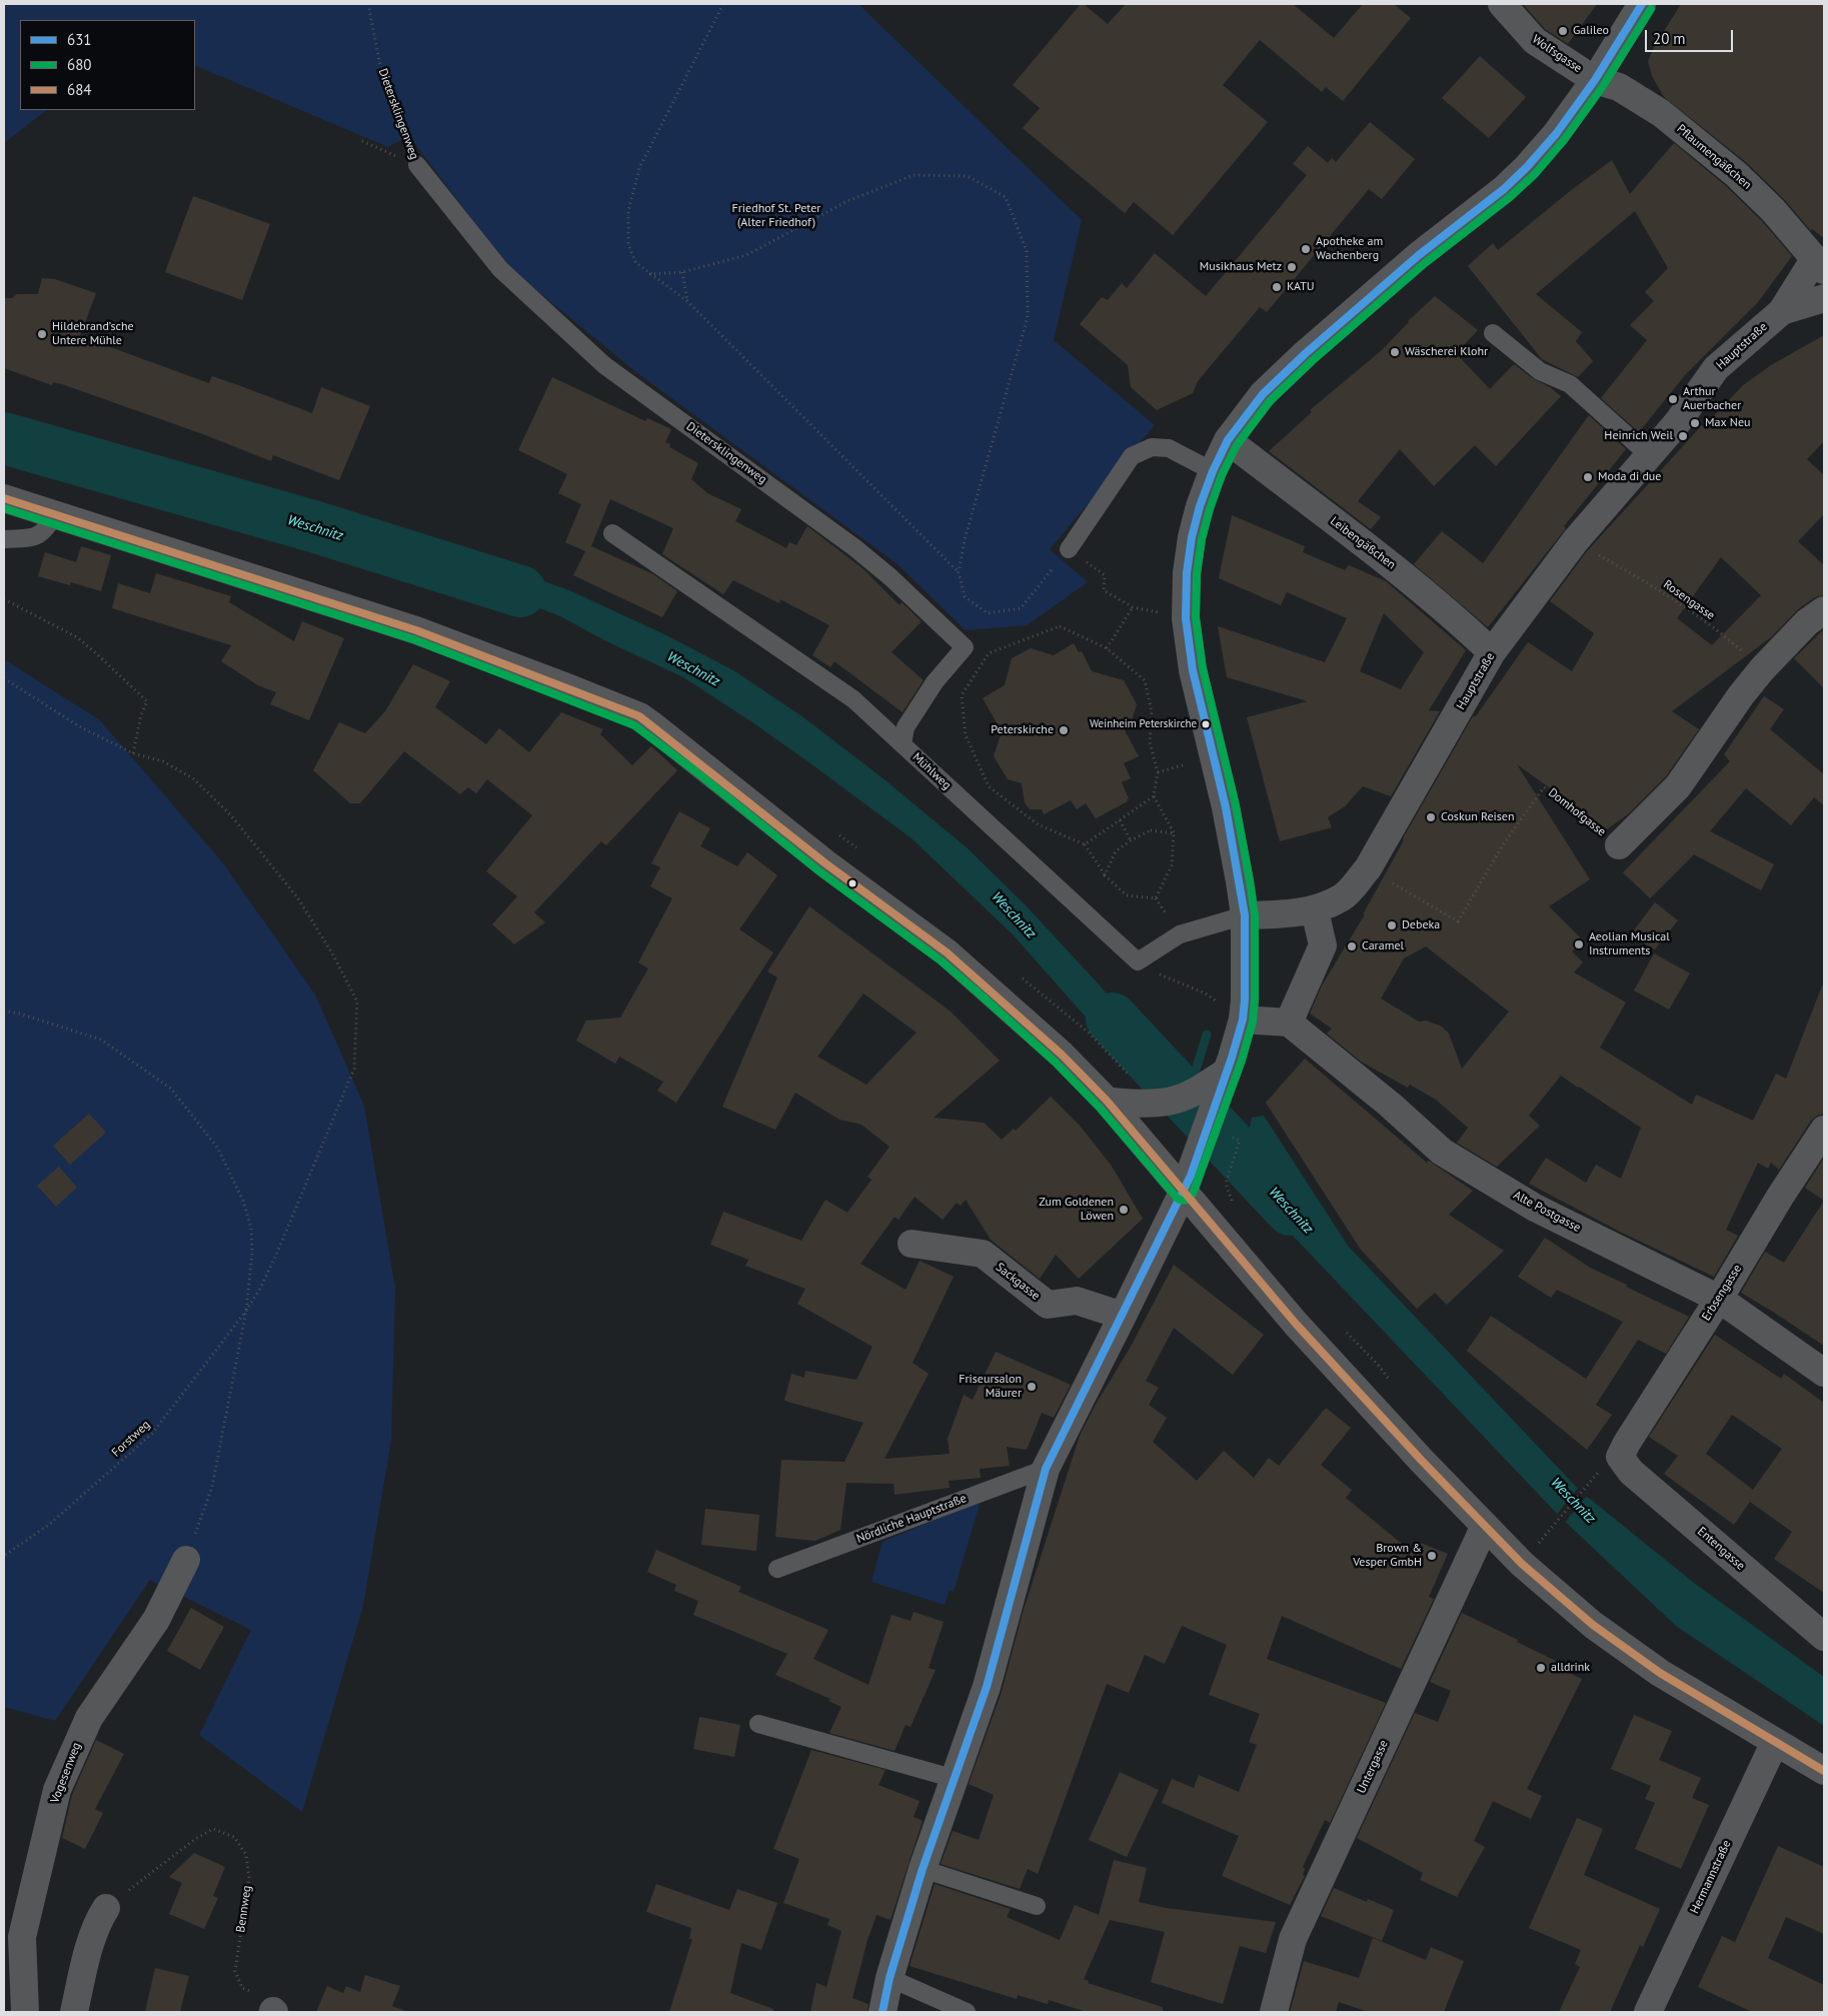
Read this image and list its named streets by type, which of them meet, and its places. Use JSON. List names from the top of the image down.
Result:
{
  "streets": {
    "street": [
      "Wolfsgasse",
      "Pflaumengäßchen",
      "Hauptstraße",
      "Leibengäßchen",
      "Domhofgasse",
      "Alte Postgasse",
      "Sackgasse",
      "Erbsengasse",
      "Entengasse",
      "Untergasse",
      "Vogesenweg",
      "Hermannstraße"
    ],
    "lane": ["Dietersklingenweg", "Mühlweg", "Nördliche Hauptstraße"],
    "path": ["Rosengasse", "Forstweg", "Bennweg"]
  },
  "crossings": [
    ["Wolfsgasse", "Pflaumengäßchen"],
    ["Dietersklingenweg", "Mühlweg"],
    ["Pflaumengäßchen", "Hauptstraße"],
    ["Hauptstraße", "Leibengäßchen"],
    ["Hauptstraße", "Domhofgasse"],
    ["Rosengasse", "Domhofgasse"],
    ["Alte Postgasse", "Erbsengasse"],
    ["Erbsengasse", "Entengasse"]
  ],
  "water": ["Weschnitz"],
  "parks": ["Friedhof St. Peter (Alter Friedhof)"],
  "places": [
    "Galileo",
    "Apotheke am Wachenberg",
    "Musikhaus Metz",
    "KATU",
    "Hildebrand’sche Untere Mühle",
    "Wäscherei Klohr",
    "Arthur Auerbacher",
    "Max Neu",
    "Heinrich Weil",
    "Moda di due",
    "Weinheim Peterskirche",
    "Peterskirche",
    "Coskun Reisen",
    "Debeka",
    "Aeolian Musical Instruments",
    "Caramel",
    "Zum Goldenen Löwen",
    "Friseursalon Mäurer",
    "Brown & Vesper GmbH",
    "alldrink"
  ],
  "lines": ["transit line 631", "transit line 680", "transit line 684"],
  "legend": ["631", "680", "684"],
  "scale_bar": "20 m"
}
